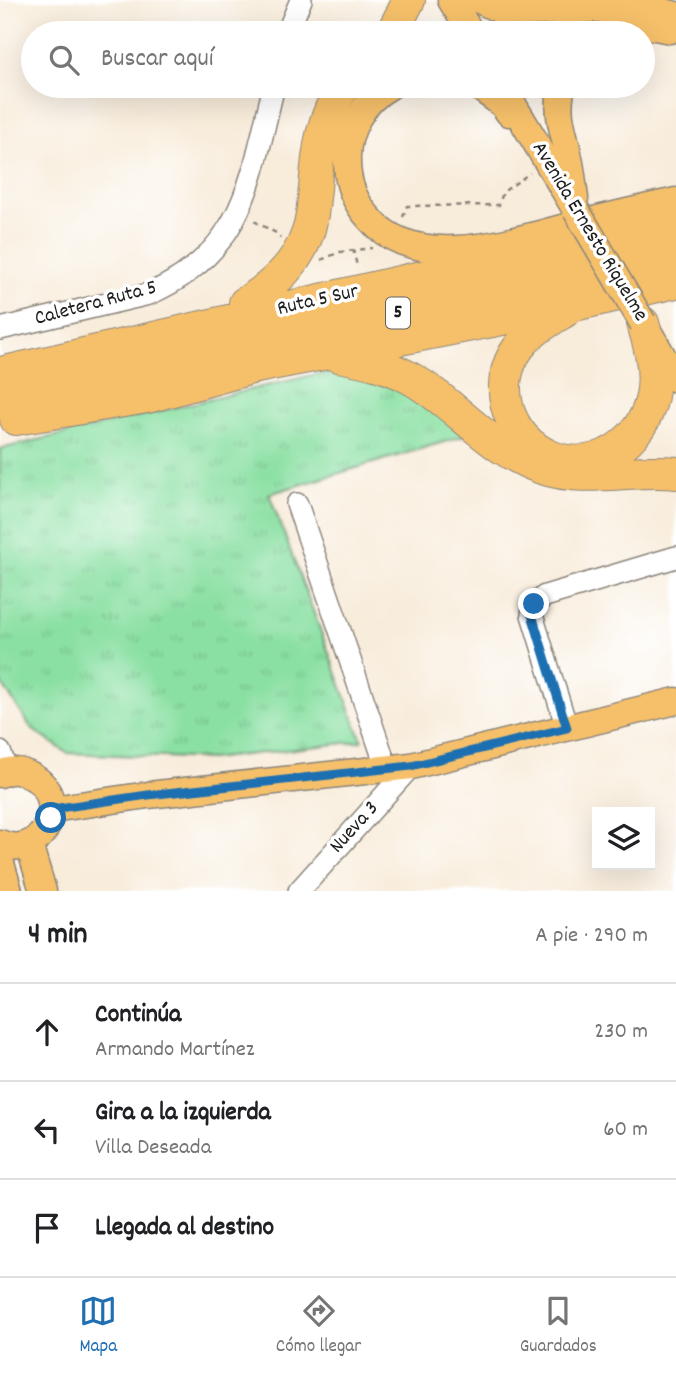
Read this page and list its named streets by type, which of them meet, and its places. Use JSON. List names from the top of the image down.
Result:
{
  "streets": {
    "highway": ["Ruta 5 Sur", "5"],
    "main road": ["Avenida Ernesto Riquelme"],
    "street": ["Caletera Ruta 5", "Nueva 3"]
  },
  "page": {
    "search": "Buscar aquí",
    "heading": ["4 min", "A pie · 290 m"],
    "list": [
      ["Continúa", "Armando Martínez", "230 m"],
      ["Gira a la izquierda", "Villa Deseada", "60 m"],
      "Llegada al destino"
    ],
    "nav": ["Mapa", "Cómo llegar", "Guardados"]
  }
}
